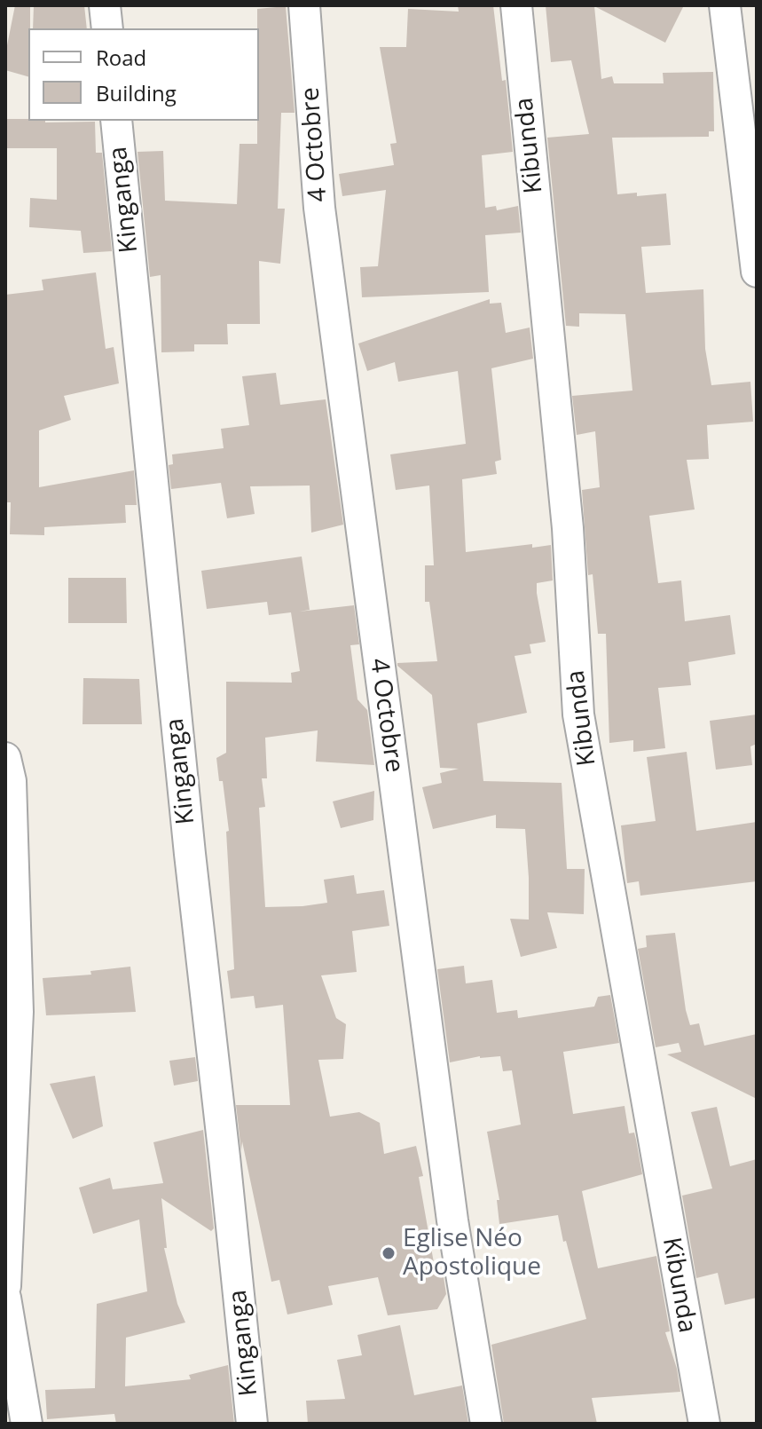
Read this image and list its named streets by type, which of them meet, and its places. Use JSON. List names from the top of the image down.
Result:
{
  "streets": {
    "street": ["4 Octobre", "Kibunda", "Kinganga"]
  },
  "places": ["Eglise Néo Apostolique"],
  "legend": ["Road", "Building"]
}
